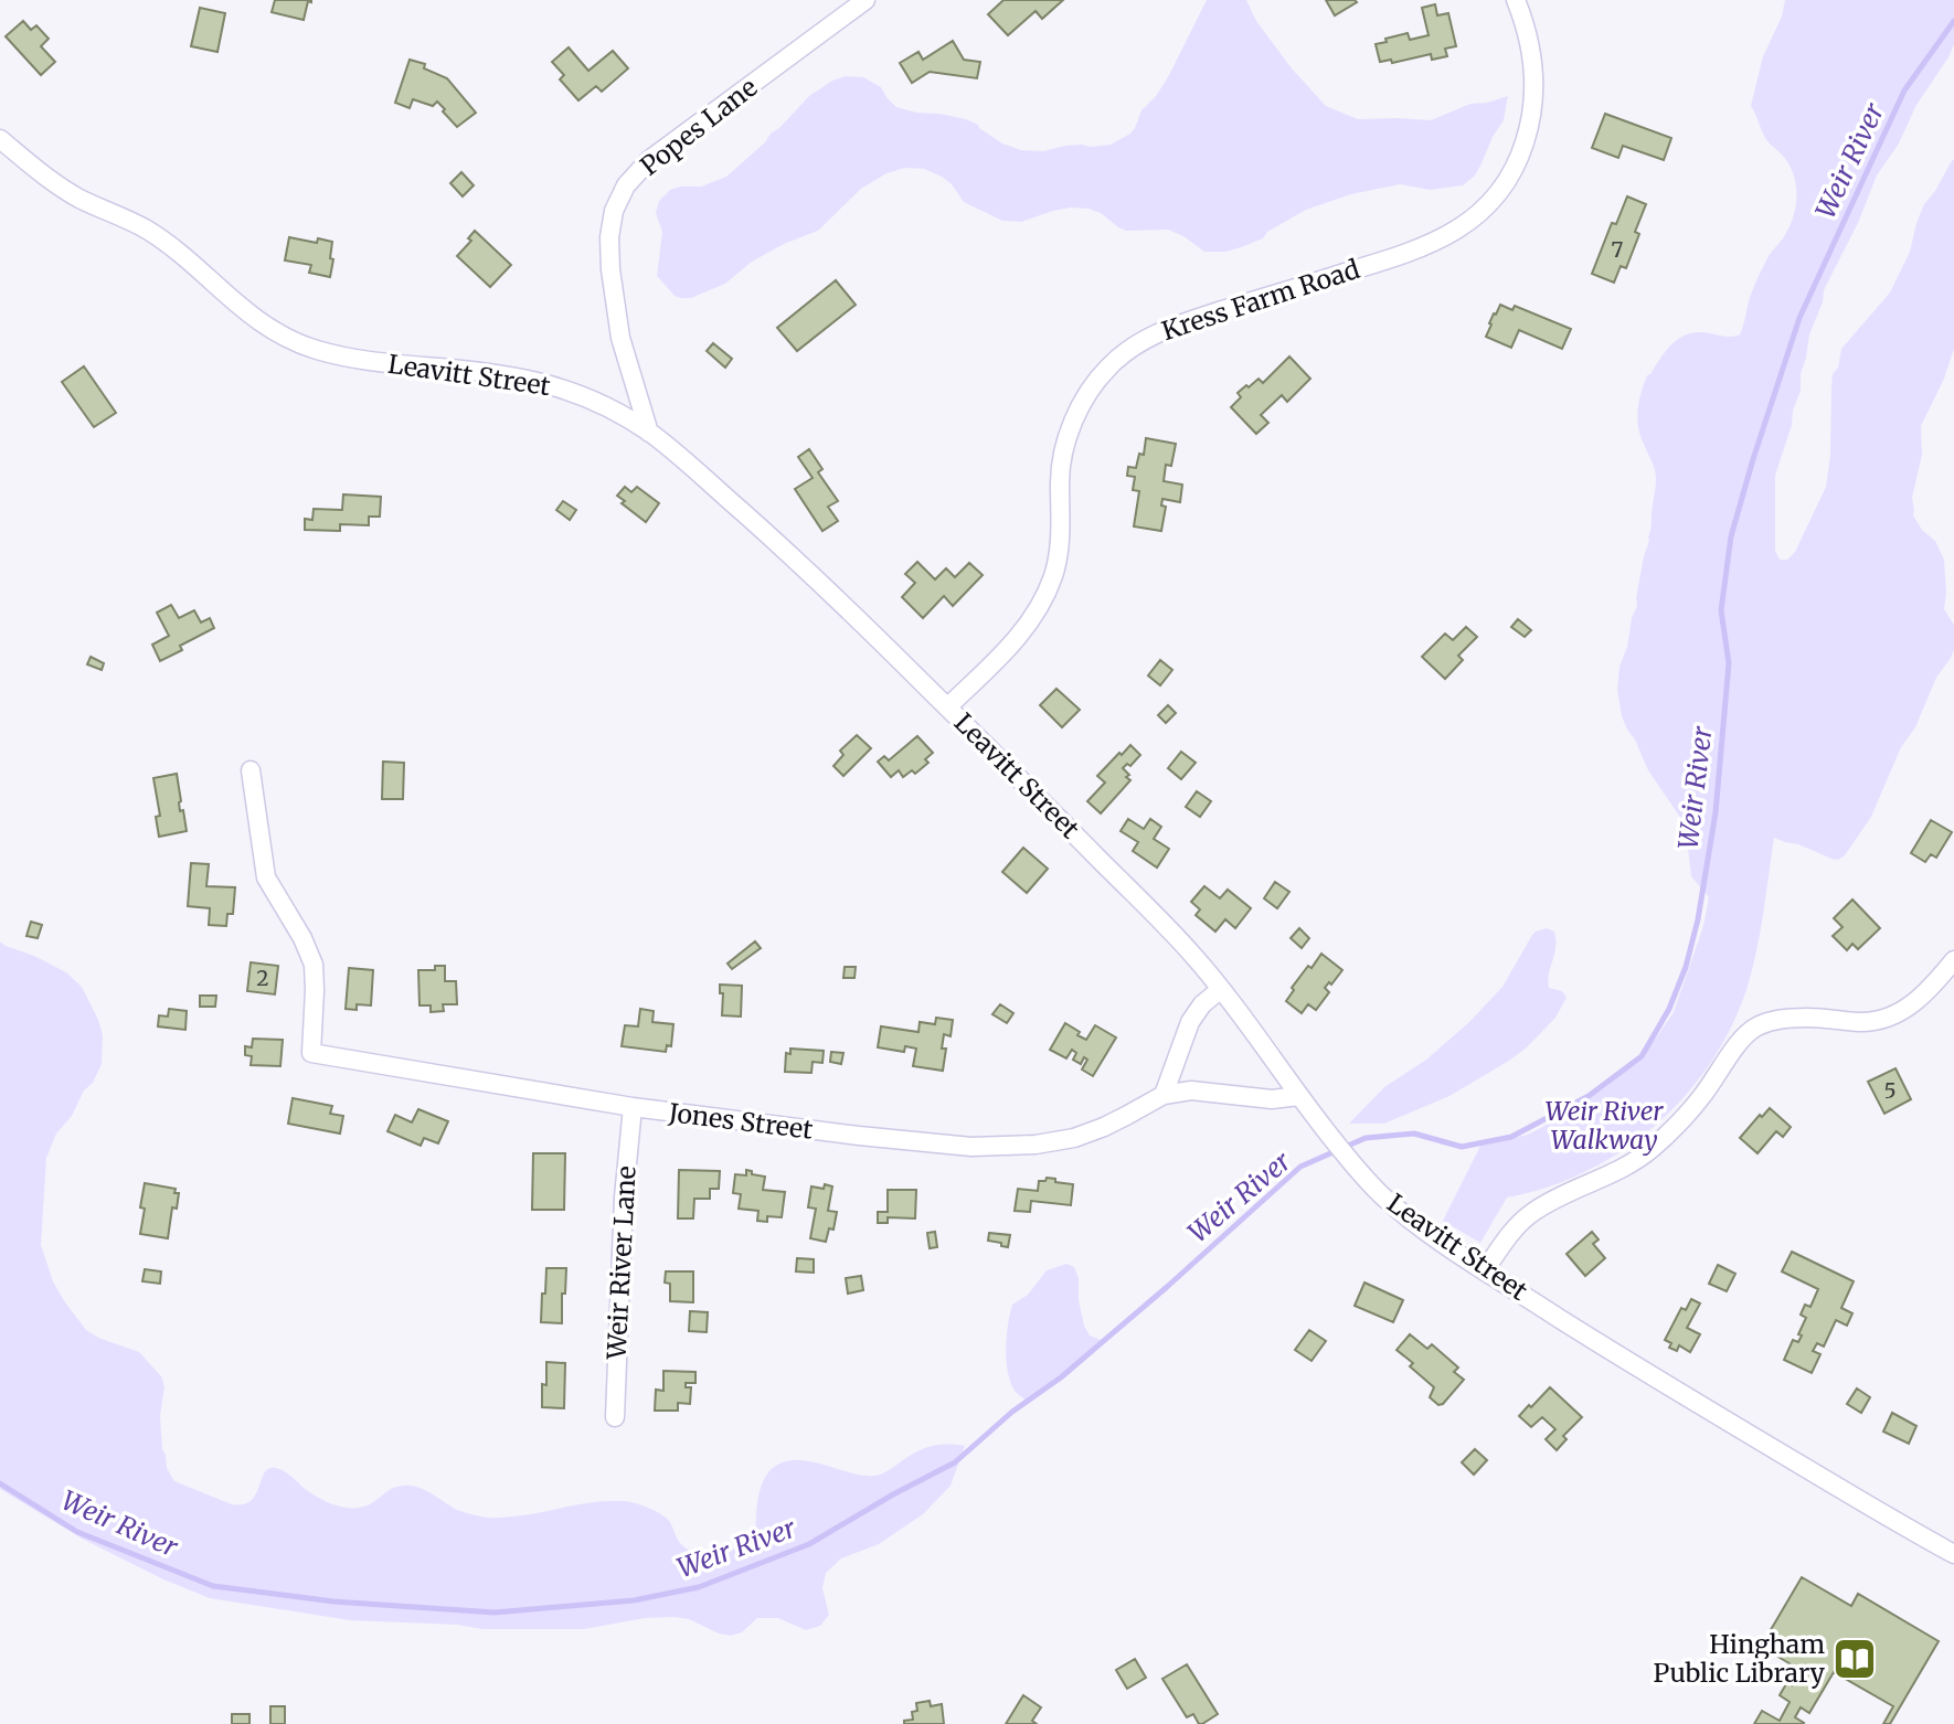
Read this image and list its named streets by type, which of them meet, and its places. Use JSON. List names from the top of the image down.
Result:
{
  "streets": {
    "street": [
      "Popes Lane",
      "Kress Farm Road",
      "Leavitt Street",
      "Jones Street",
      "Weir River Lane"
    ]
  },
  "crossings": [
    ["Popes Lane", "Leavitt Street"],
    ["Kress Farm Road", "Leavitt Street"],
    ["Leavitt Street", "Jones Street"],
    ["Jones Street", "Weir River Lane"]
  ],
  "water": ["Weir River"],
  "parks": ["Weir River Walkway"],
  "places": {
    "library": ["Hingham Public Library"]
  },
  "house_numbers": ["7", "2", "5"]
}
